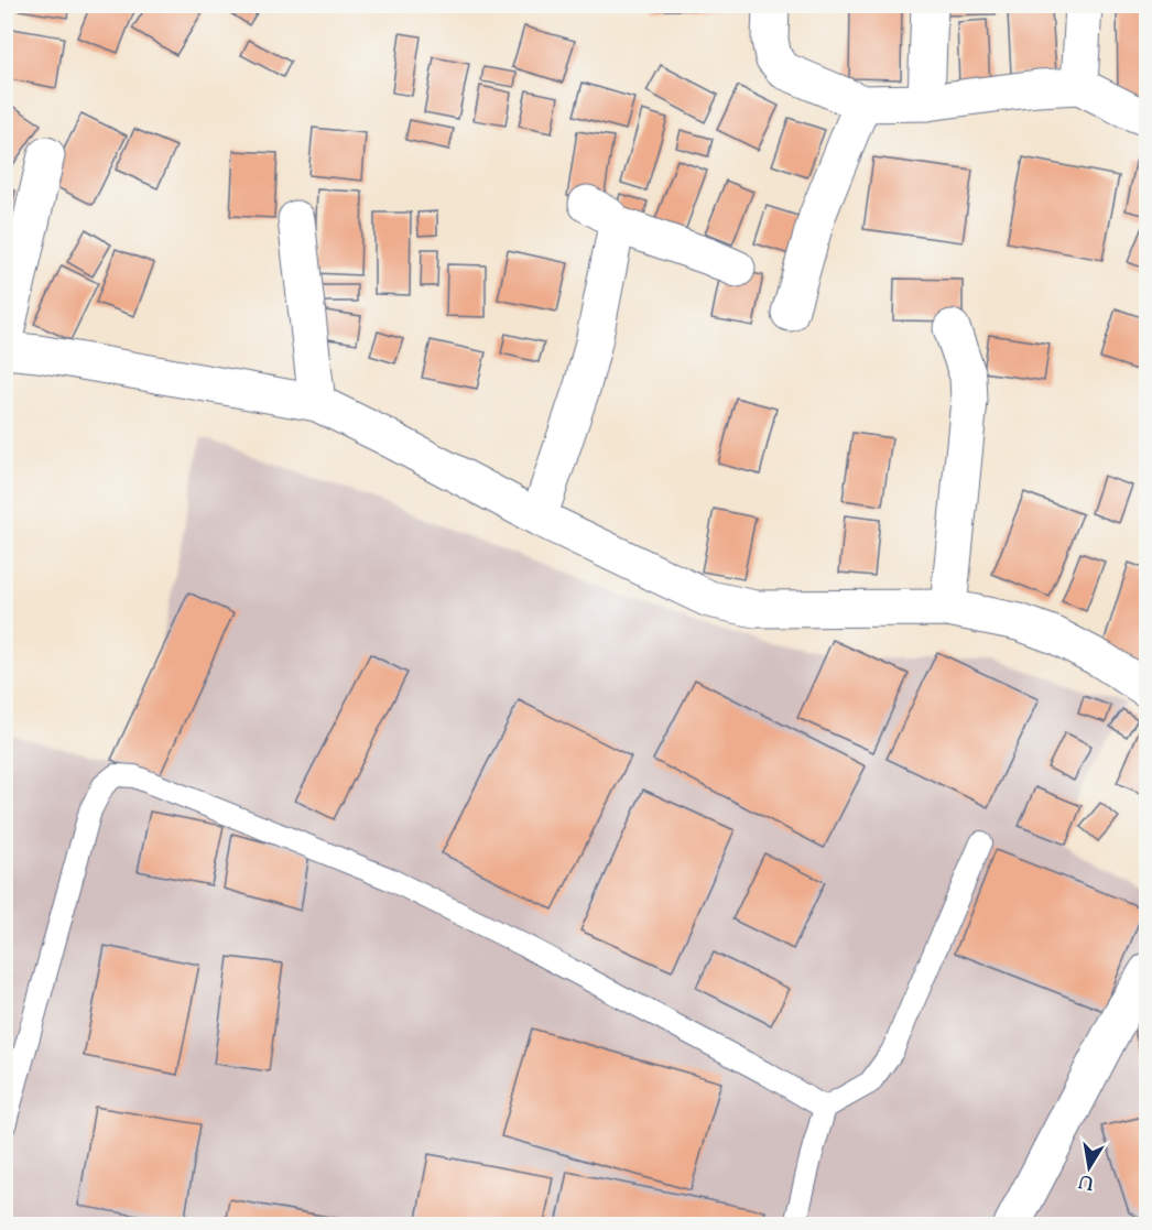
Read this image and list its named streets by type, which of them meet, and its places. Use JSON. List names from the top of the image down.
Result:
{
  "north": "bottom"
}
